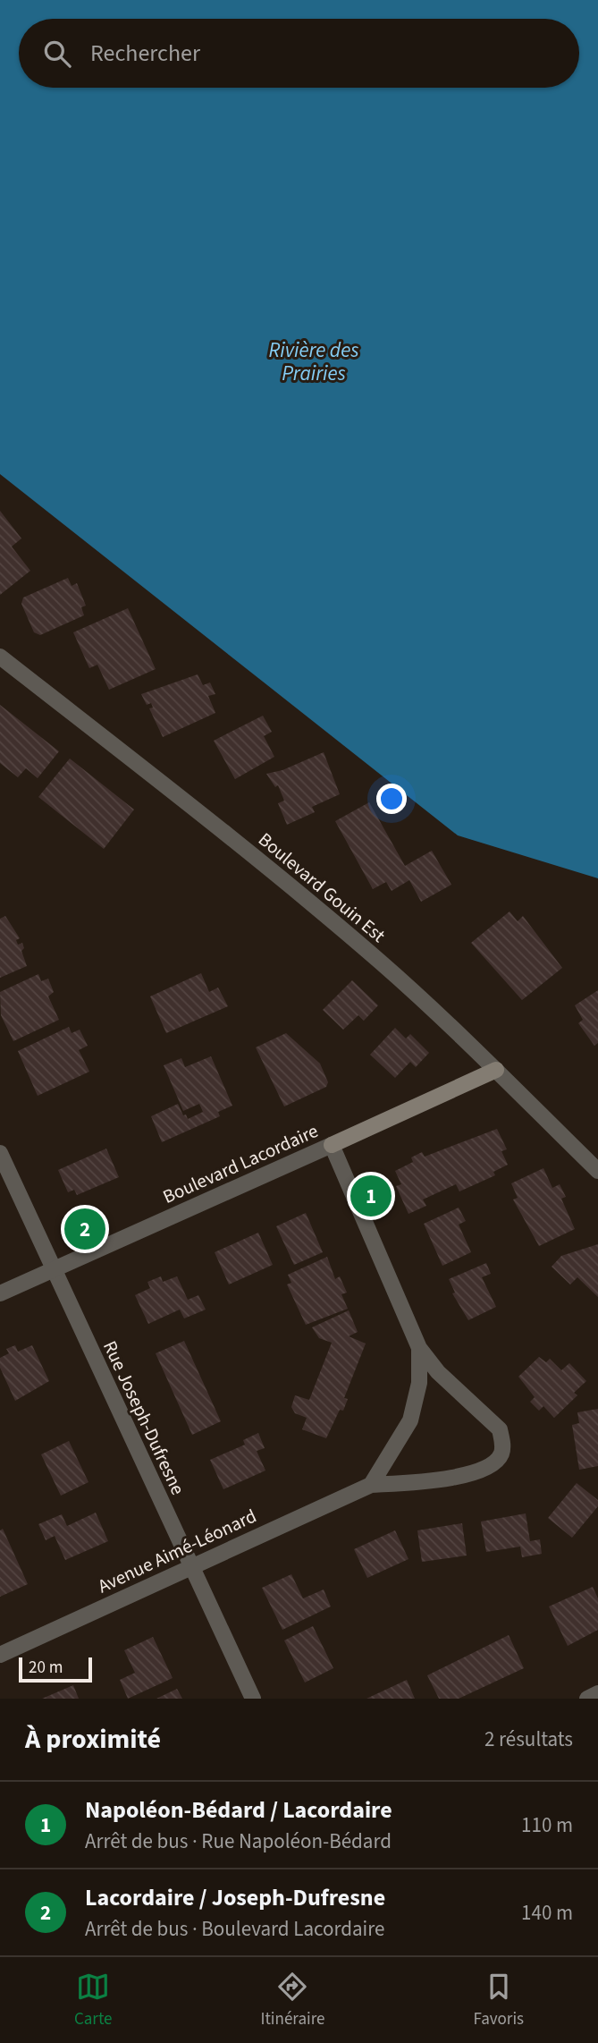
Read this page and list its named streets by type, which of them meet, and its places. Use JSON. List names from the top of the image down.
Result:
{
  "streets": {
    "main road": ["Boulevard Lacordaire"],
    "street": ["Boulevard Gouin Est", "Rue Joseph-Dufresne", "Avenue Aimé-Léonard"]
  },
  "crossings": [
    ["Boulevard Gouin Est", "Boulevard Lacordaire"],
    ["Boulevard Lacordaire", "Rue Joseph-Dufresne"],
    ["Rue Joseph-Dufresne", "Avenue Aimé-Léonard"]
  ],
  "water": ["Rivière des Prairies"],
  "scale_bar": "20 m",
  "page": {
    "search": "Rechercher",
    "pins": ["1", "2"],
    "scale": "20 m",
    "heading": ["À proximité", "2 résultats"],
    "list": [
      {
        "mark": "1",
        "name": "Napoléon-Bédard / Lacordaire",
        "note": "Arrêt de bus · Rue Napoléon-Bédard",
        "value": "110 m"
      },
      {
        "mark": "2",
        "name": "Lacordaire / Joseph-Dufresne",
        "note": "Arrêt de bus · Boulevard Lacordaire",
        "value": "140 m"
      }
    ],
    "nav": ["Carte", "Itinéraire", "Favoris"]
  }
}
